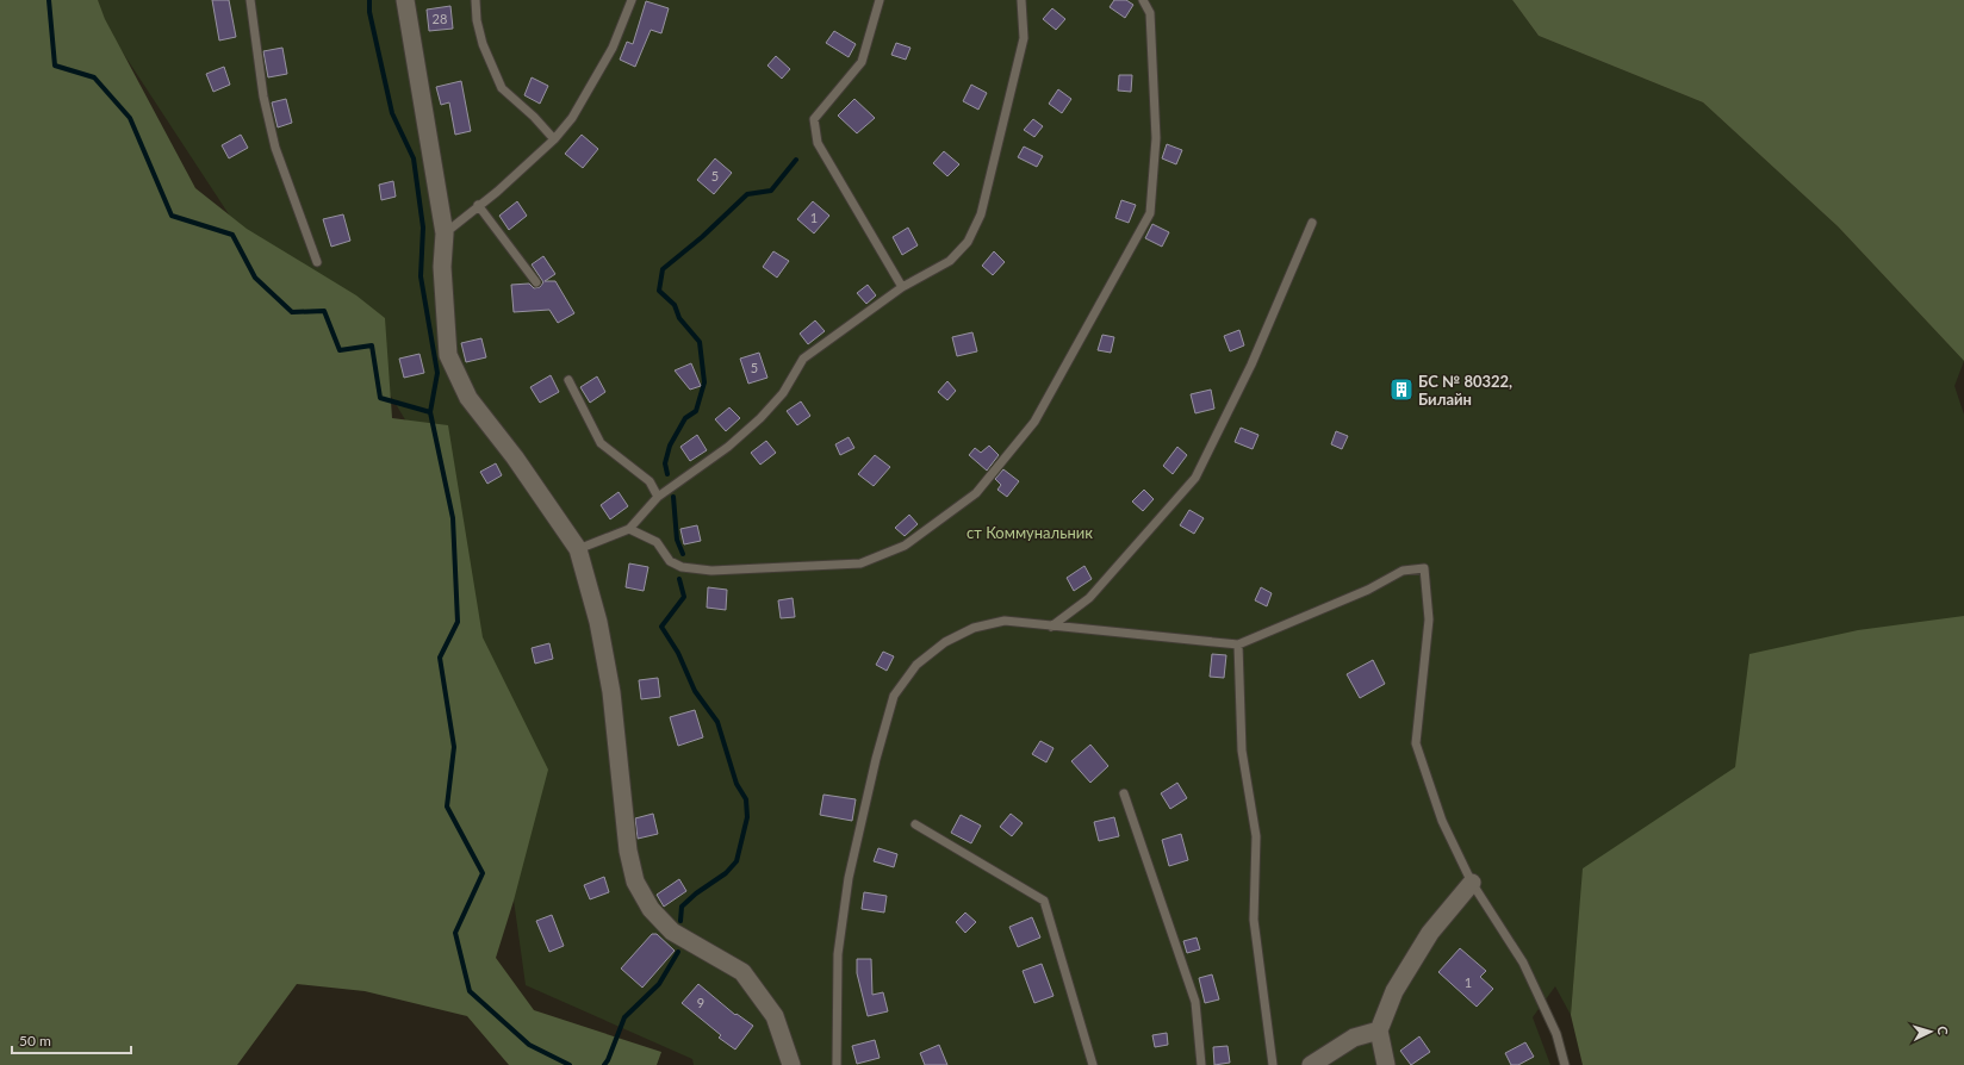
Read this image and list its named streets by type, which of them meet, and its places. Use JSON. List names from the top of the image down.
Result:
{
  "parks": ["ст Коммунальник"],
  "places": {
    "building": ["БС № 80322, Билайн"]
  },
  "house_numbers": [
    "28",
    "5",
    "1",
    "5",
    "1",
    "9"
  ],
  "scale_bar": "50 m",
  "north": "right"
}
